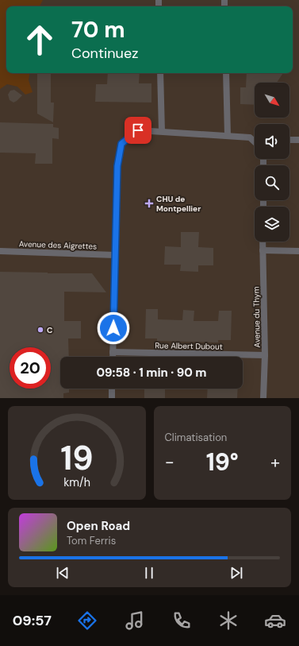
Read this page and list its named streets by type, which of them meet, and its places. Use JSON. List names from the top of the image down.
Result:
{
  "streets": {
    "lane": ["Avenue des Aigrettes", "Avenue du Thym", "Rue Albert Dubout"]
  },
  "crossings": [
    ["Avenue du Thym", "Rue Albert Dubout"]
  ],
  "places": {
    "health": ["CHU de Montpellier"],
    "other": ["C"]
  },
  "north": "bottom right",
  "page": {
    "turn": ["70 m", "Continuez"],
    "limit": "20",
    "trip": "09:58 · 1 min · 90 m",
    "tile": "Climatisation",
    "heat": ["−", "19°", "+"],
    "song": ["Open Road", "Tom Ferris"],
    "tabs": "09:57",
    "gauge": ["19", "km/h"]
  }
}
